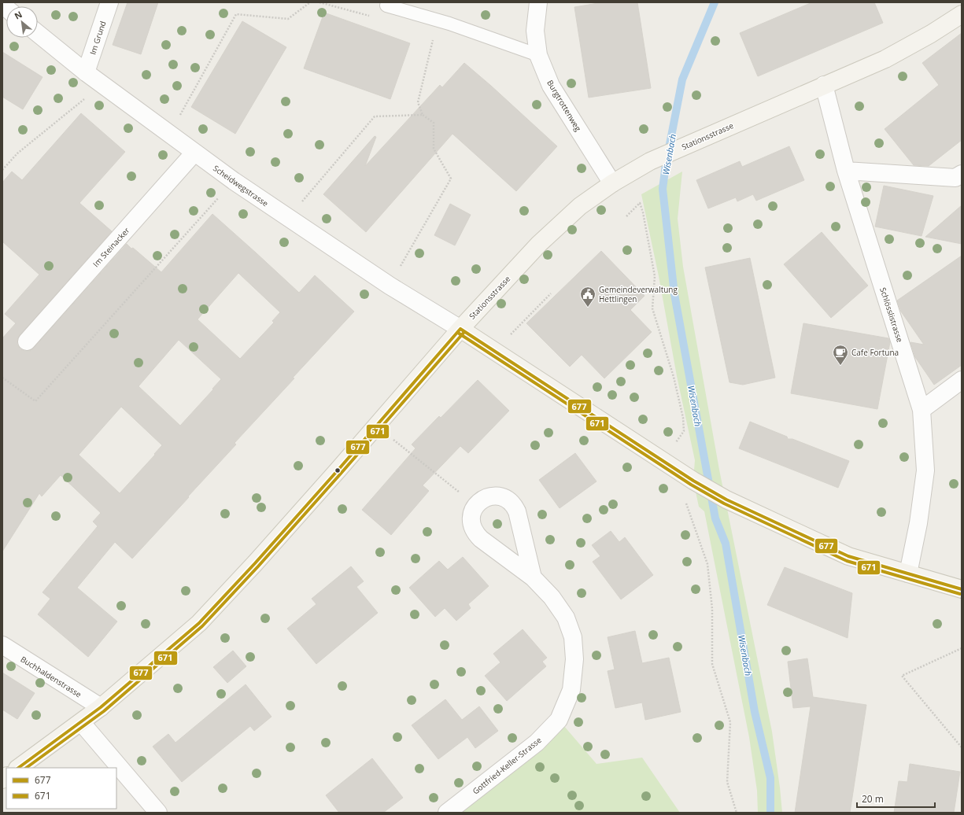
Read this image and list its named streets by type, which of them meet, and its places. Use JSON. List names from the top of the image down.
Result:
{
  "streets": {
    "street": [
      "Im Grund",
      "Burgtrottenweg",
      "Stationsstrasse",
      "Scheidwegstrasse",
      "Im Steinacker",
      "Schlösslistrasse",
      "Buchhaldenstrasse",
      "Gottfried-Keller-Strasse"
    ]
  },
  "crossings": [
    ["Im Grund", "Scheidwegstrasse"],
    ["Burgtrottenweg", "Stationsstrasse"],
    ["Stationsstrasse", "Scheidwegstrasse"],
    ["Stationsstrasse", "Schlösslistrasse"],
    ["Stationsstrasse", "Buchhaldenstrasse"],
    ["Scheidwegstrasse", "Im Steinacker"]
  ],
  "water": ["Wisenbach"],
  "places": {
    "public building": ["Gemeindeverwaltung Hettlingen"],
    "cafe": ["Cafe Fortuna"]
  },
  "lines": ["transit line 677", "transit line 671"],
  "legend": ["677", "671"],
  "scale_bar": "20 m",
  "north": "top left"
}
